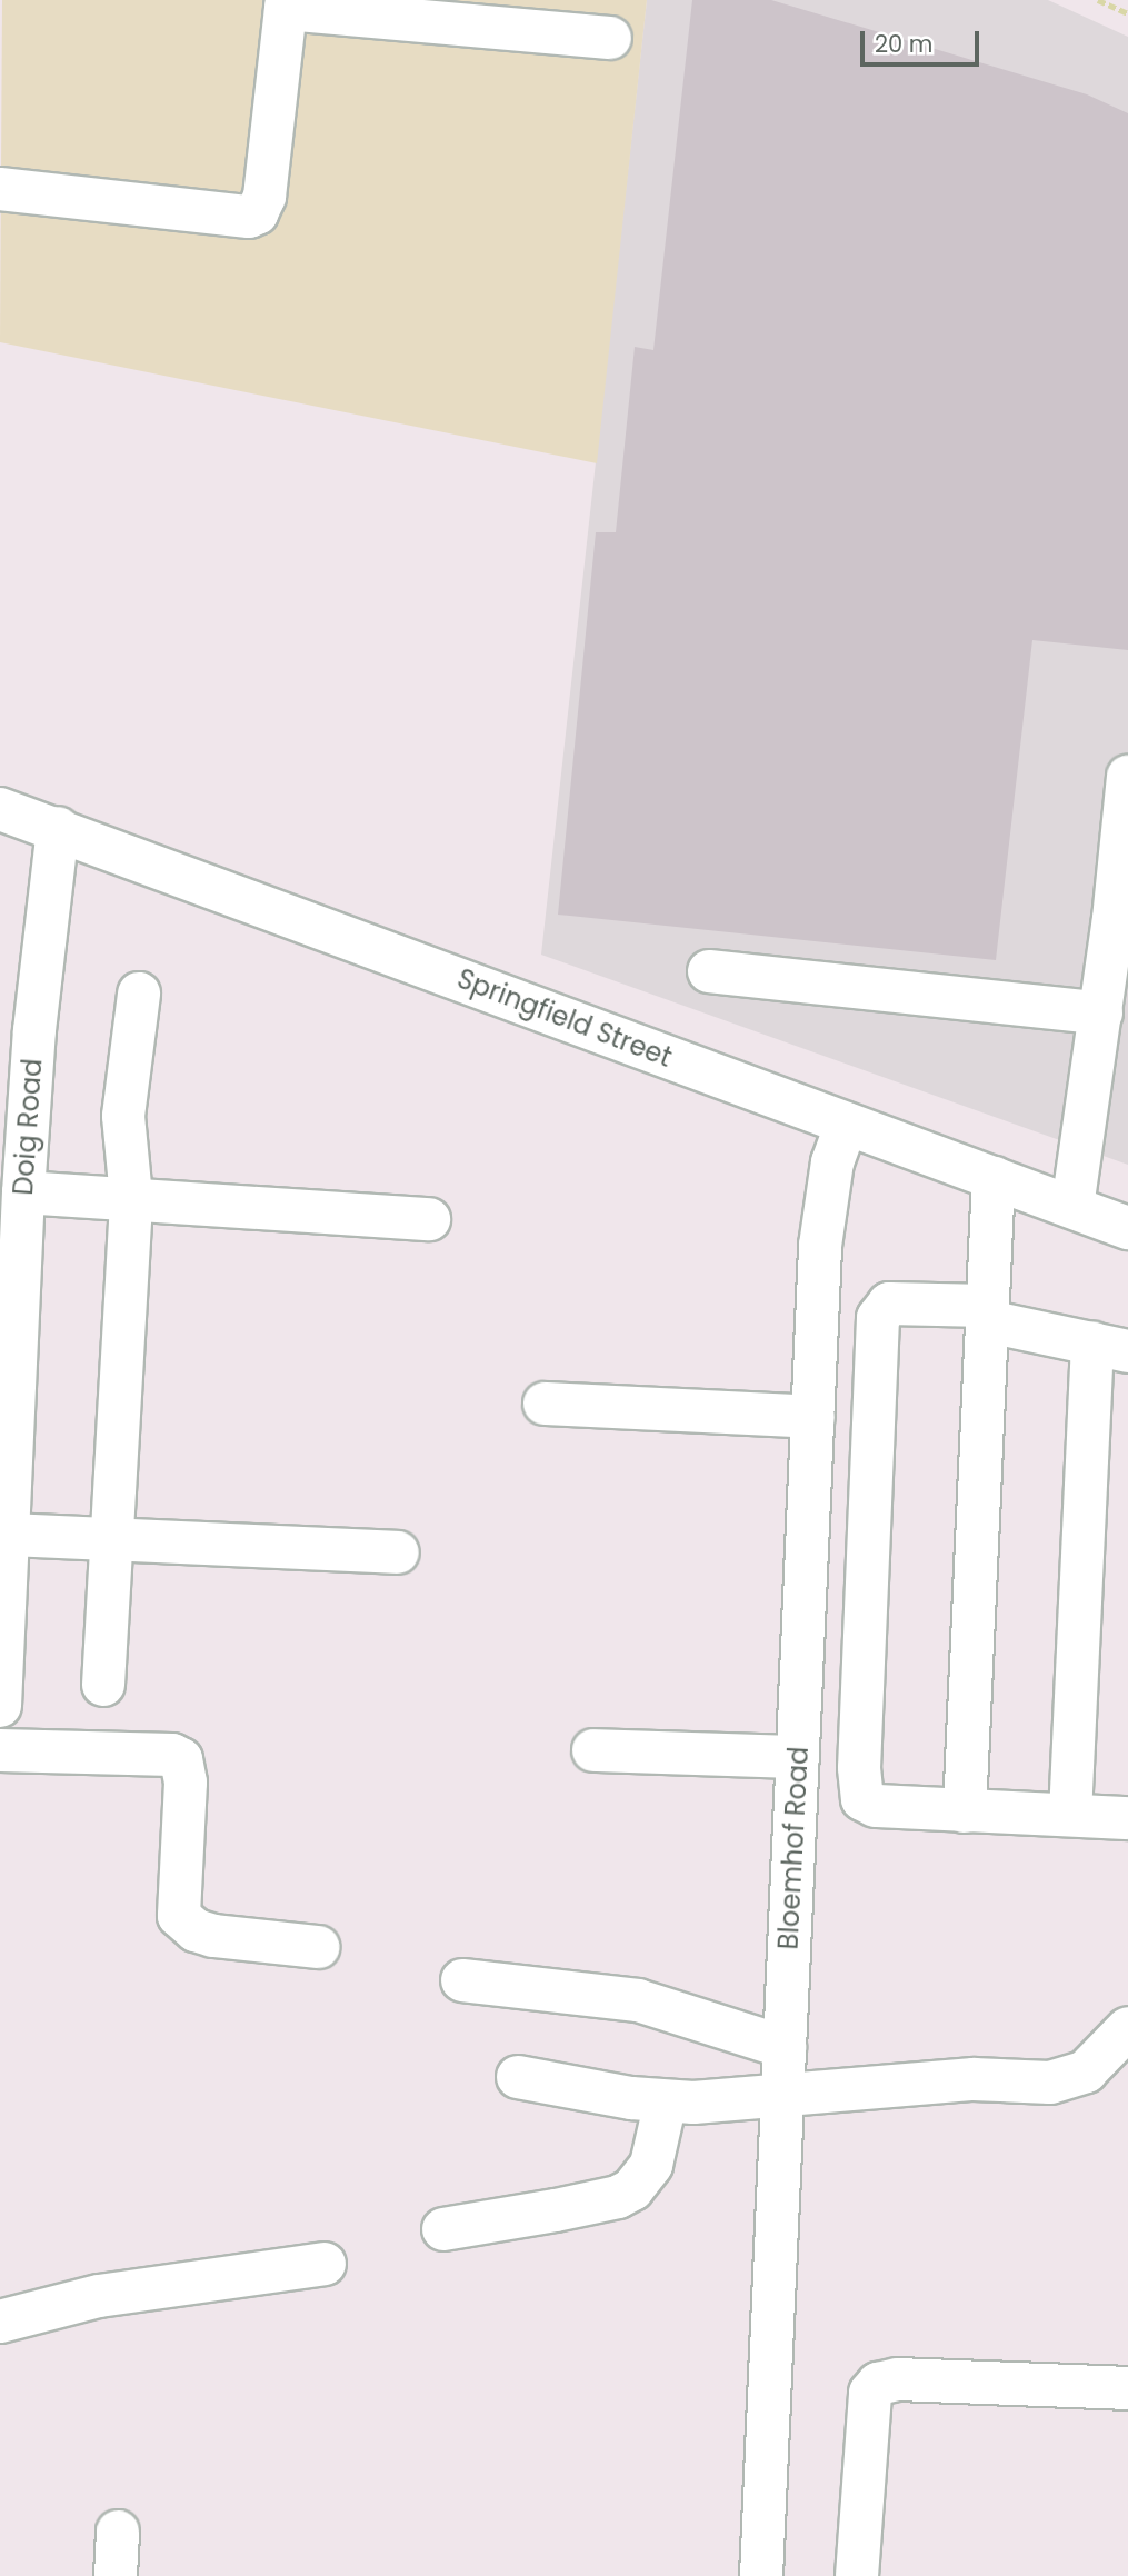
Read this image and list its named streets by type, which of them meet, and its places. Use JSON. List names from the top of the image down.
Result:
{
  "streets": {
    "street": ["Springfield Street", "Doig Road", "Bloemhof Road"]
  },
  "crossings": [
    ["Springfield Street", "Doig Road"],
    ["Springfield Street", "Bloemhof Road"]
  ],
  "scale_bar": "20 m"
}
